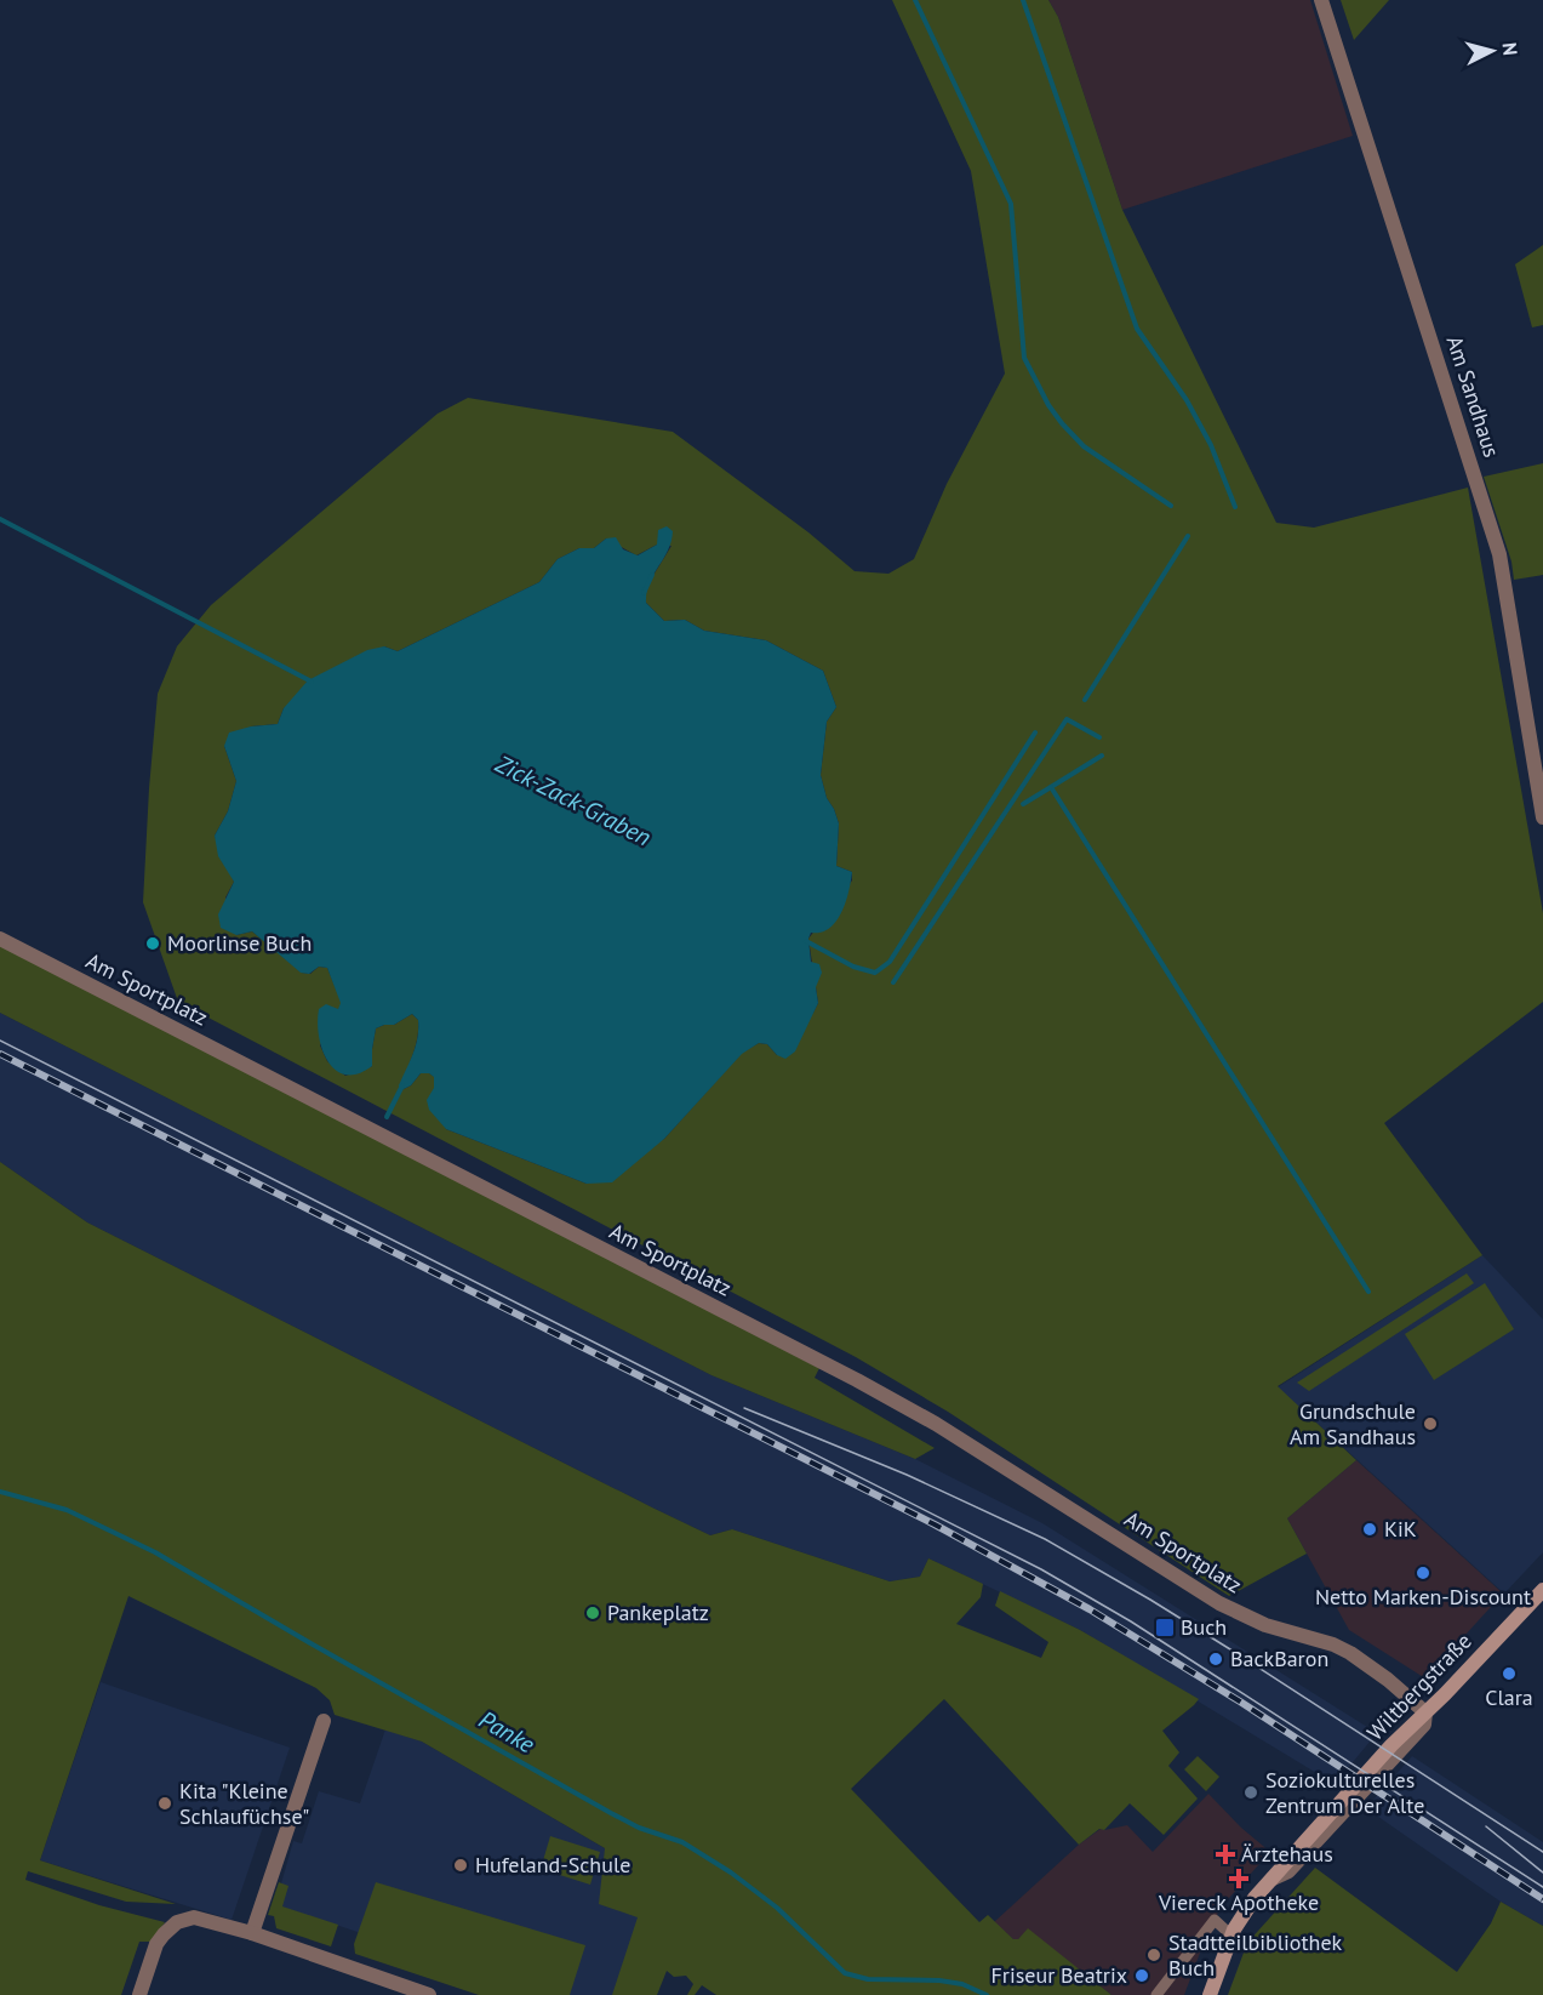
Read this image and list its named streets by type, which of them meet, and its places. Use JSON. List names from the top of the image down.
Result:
{
  "streets": {
    "main road": ["Wiltbergstraße"],
    "street": ["Am Sandhaus", "Am Sportplatz"]
  },
  "crossings": [
    ["Am Sportplatz", "Wiltbergstraße"]
  ],
  "water": ["Zick-Zack-Graben", "Panke"],
  "places": {
    "other": [
      "Moorlinse Buch",
      "Grundschule Am Sandhaus",
      "KiK",
      "Netto Marken-Discount",
      "Pankeplatz",
      "BackBaron",
      "Clara",
      "Soziokulturelles Zentrum Der Alte",
      "Kita \"Kleine Schlaufüchse\"",
      "Hufeland-Schule",
      "Stadtteilbibliothek Buch",
      "Friseur Beatrix"
    ],
    "transit": ["Buch"],
    "health": ["Ärztehaus", "Viereck Apotheke"]
  },
  "north": "right"
}
